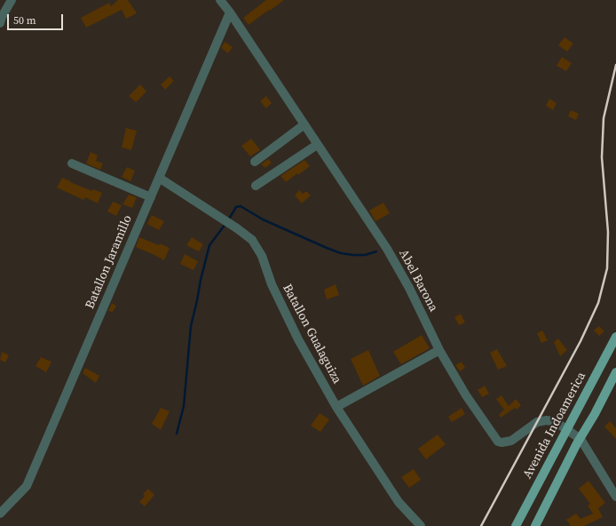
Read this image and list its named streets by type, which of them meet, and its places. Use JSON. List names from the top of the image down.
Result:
{
  "streets": {
    "main road": ["Avenida Indoamerica"],
    "street": ["Batallon Jaramillo", "Abel Barona", "Batallon Gualaguiza"]
  },
  "crossings": [
    ["Batallon Jaramillo", "Abel Barona"],
    ["Batallon Jaramillo", "Batallon Gualaguiza"],
    ["Abel Barona", "Avenida Indoamerica"]
  ],
  "scale_bar": "50 m"
}
